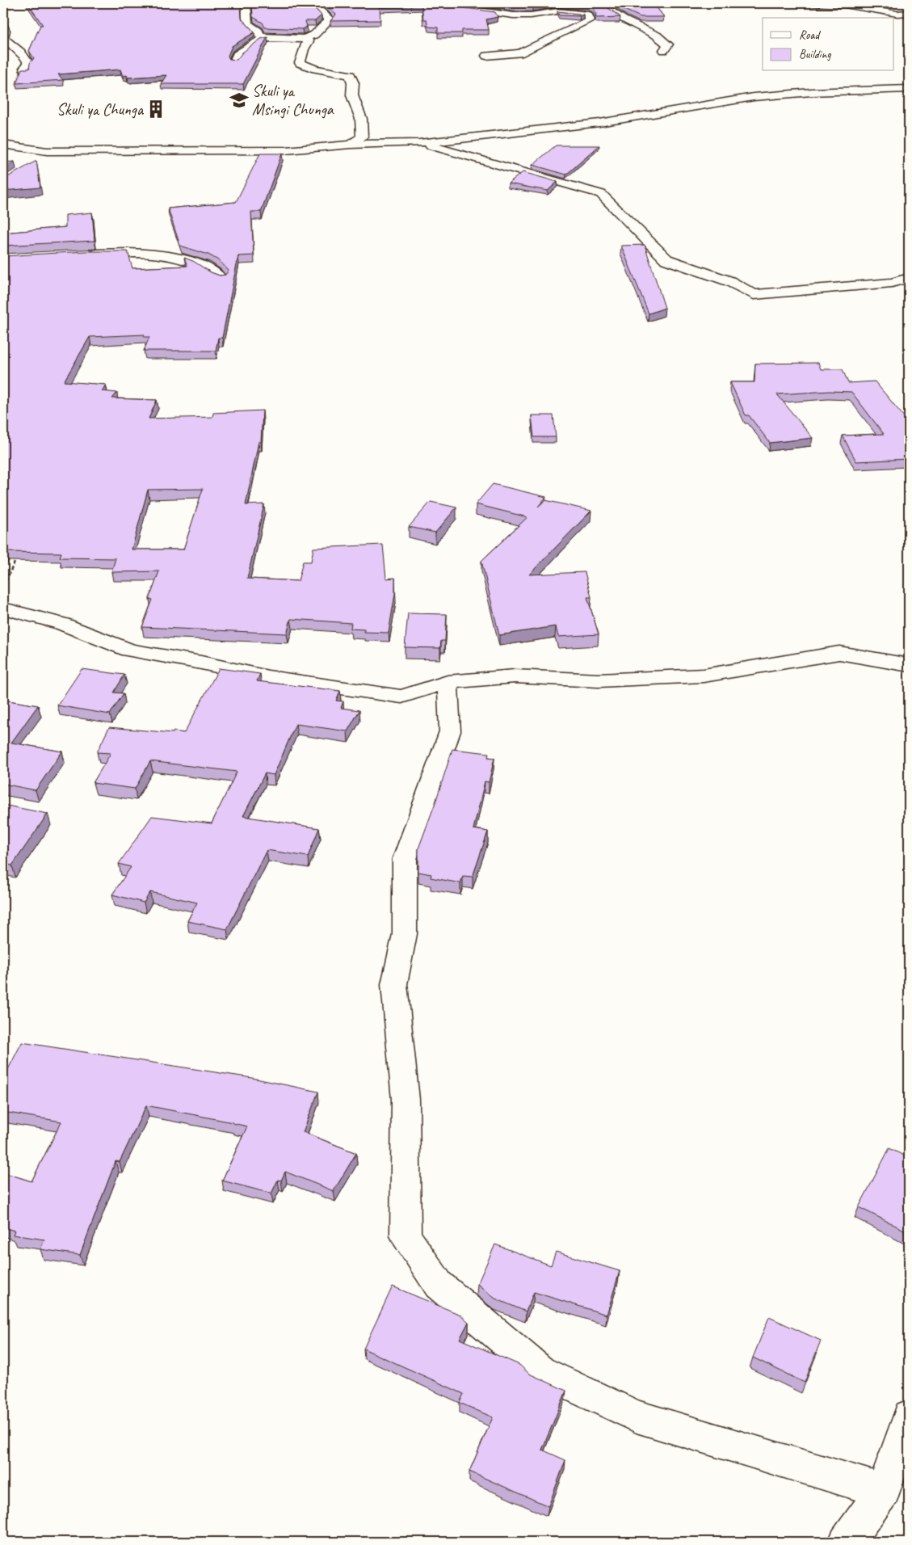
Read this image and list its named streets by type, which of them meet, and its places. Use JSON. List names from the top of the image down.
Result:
{
  "places": {
    "school or university": ["Skuli ya Msingi Chunga"],
    "building": ["Skuli ya Chunga"]
  },
  "legend": ["Road", "Building"]
}
